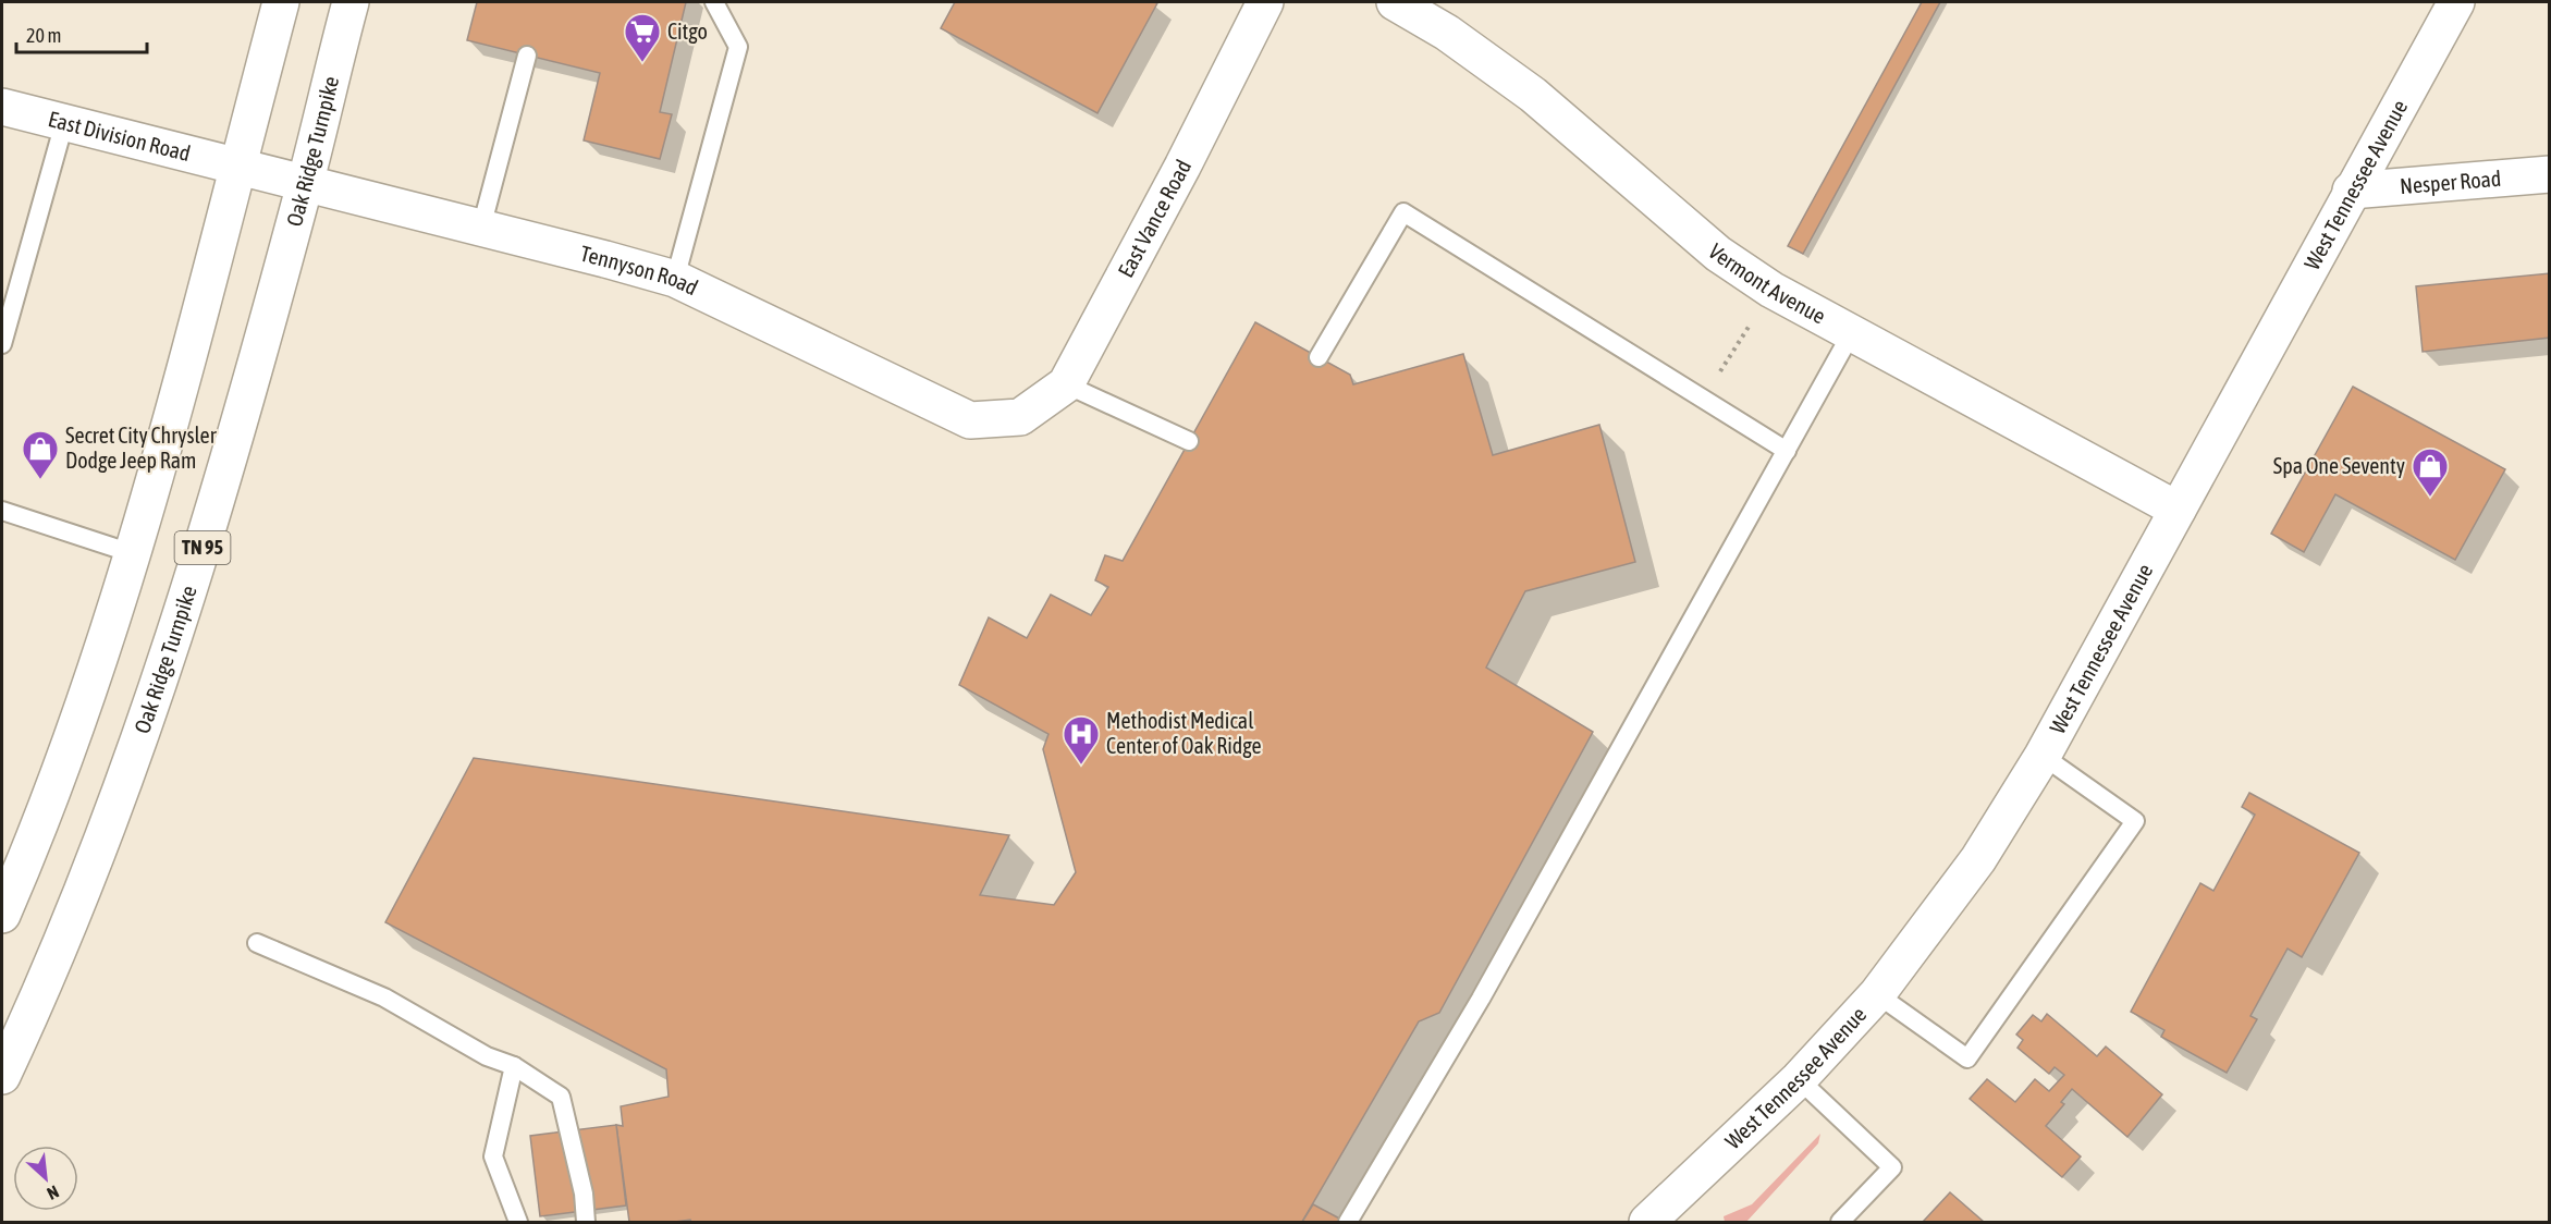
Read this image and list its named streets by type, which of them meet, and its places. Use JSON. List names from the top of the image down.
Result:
{
  "streets": {
    "main road": [
      "East Division Road",
      "Oak Ridge Turnpike",
      "Nesper Road",
      "West Tennessee Avenue",
      "East Vance Road",
      "Tennyson Road",
      "Vermont Avenue",
      "TN 95"
    ]
  },
  "crossings": [
    ["East Division Road", "Tennyson Road"],
    ["Oak Ridge Turnpike", "Tennyson Road"],
    ["Nesper Road", "West Tennessee Avenue"],
    ["West Tennessee Avenue", "Vermont Avenue"],
    ["East Vance Road", "Tennyson Road"]
  ],
  "places": {
    "supermarket": ["Citgo"],
    "shop": ["Secret City Chrysler Dodge Jeep Ram", "Spa One Seventy"],
    "hospital": ["Methodist Medical Center of Oak Ridge"]
  },
  "scale_bar": "20 m",
  "north": "bottom right"
}
